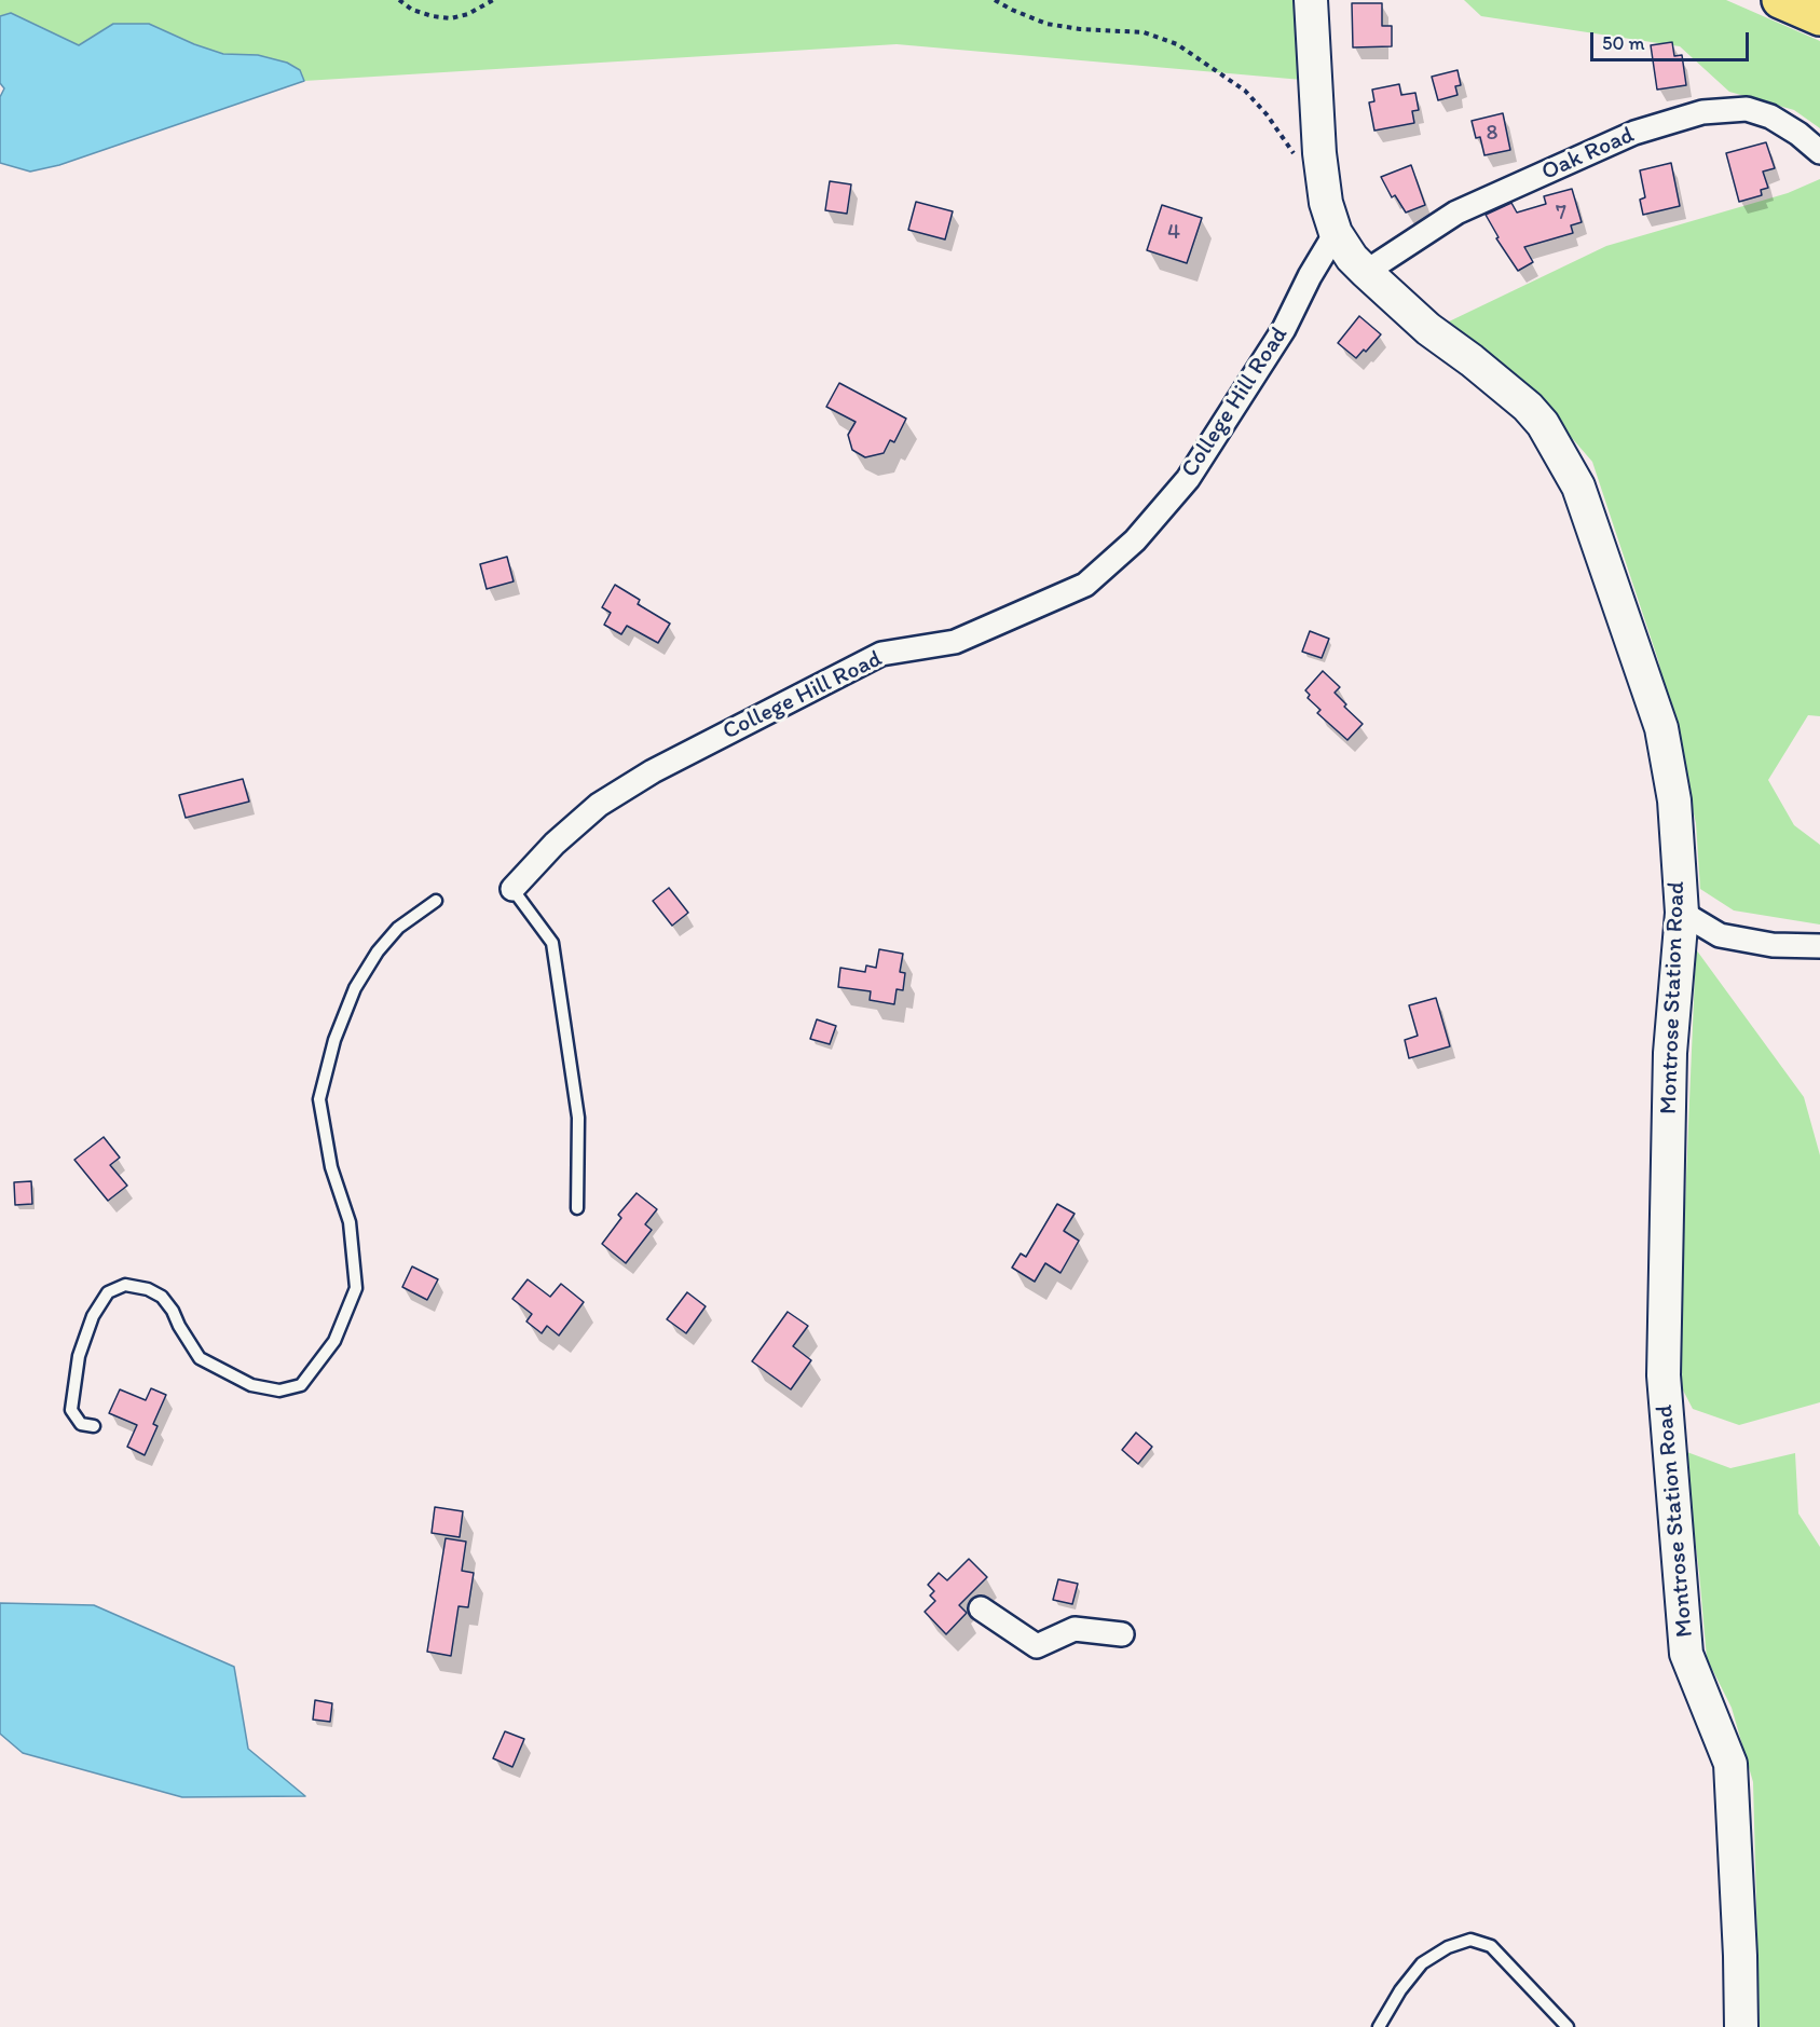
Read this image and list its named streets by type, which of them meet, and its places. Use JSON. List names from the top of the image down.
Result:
{
  "streets": {
    "street": ["Oak Road", "College Hill Road", "Montrose Station Road"]
  },
  "crossings": [
    ["Oak Road", "Montrose Station Road"],
    ["College Hill Road", "Montrose Station Road"]
  ],
  "house_numbers": ["8", "7", "4"],
  "scale_bar": "50 m"
}
